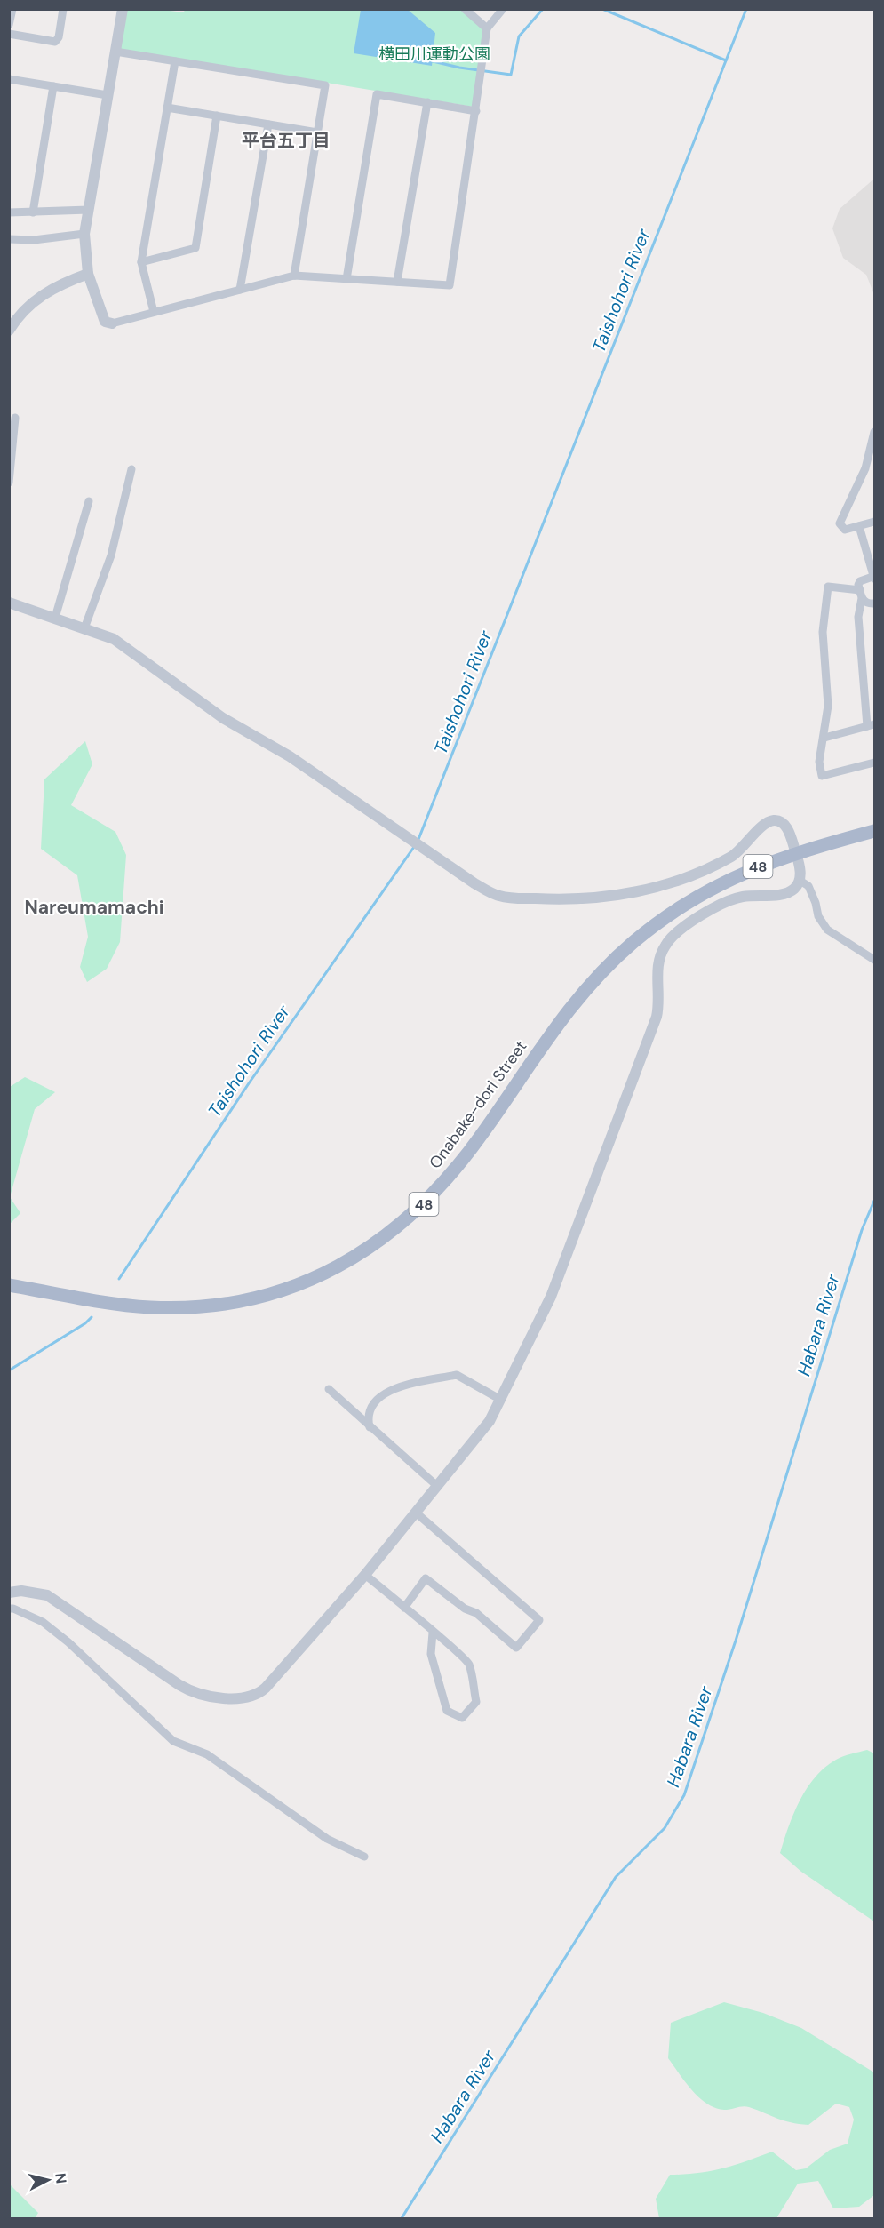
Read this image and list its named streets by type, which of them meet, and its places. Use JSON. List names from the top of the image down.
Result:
{
  "streets": {
    "main road": ["48", "Onabake-dori Street"]
  },
  "districts": ["平台五丁目", "Nareumamachi"],
  "water": ["Taishohori River", "Habara River"],
  "parks": ["横田川運動公園"],
  "north": "right"
}
